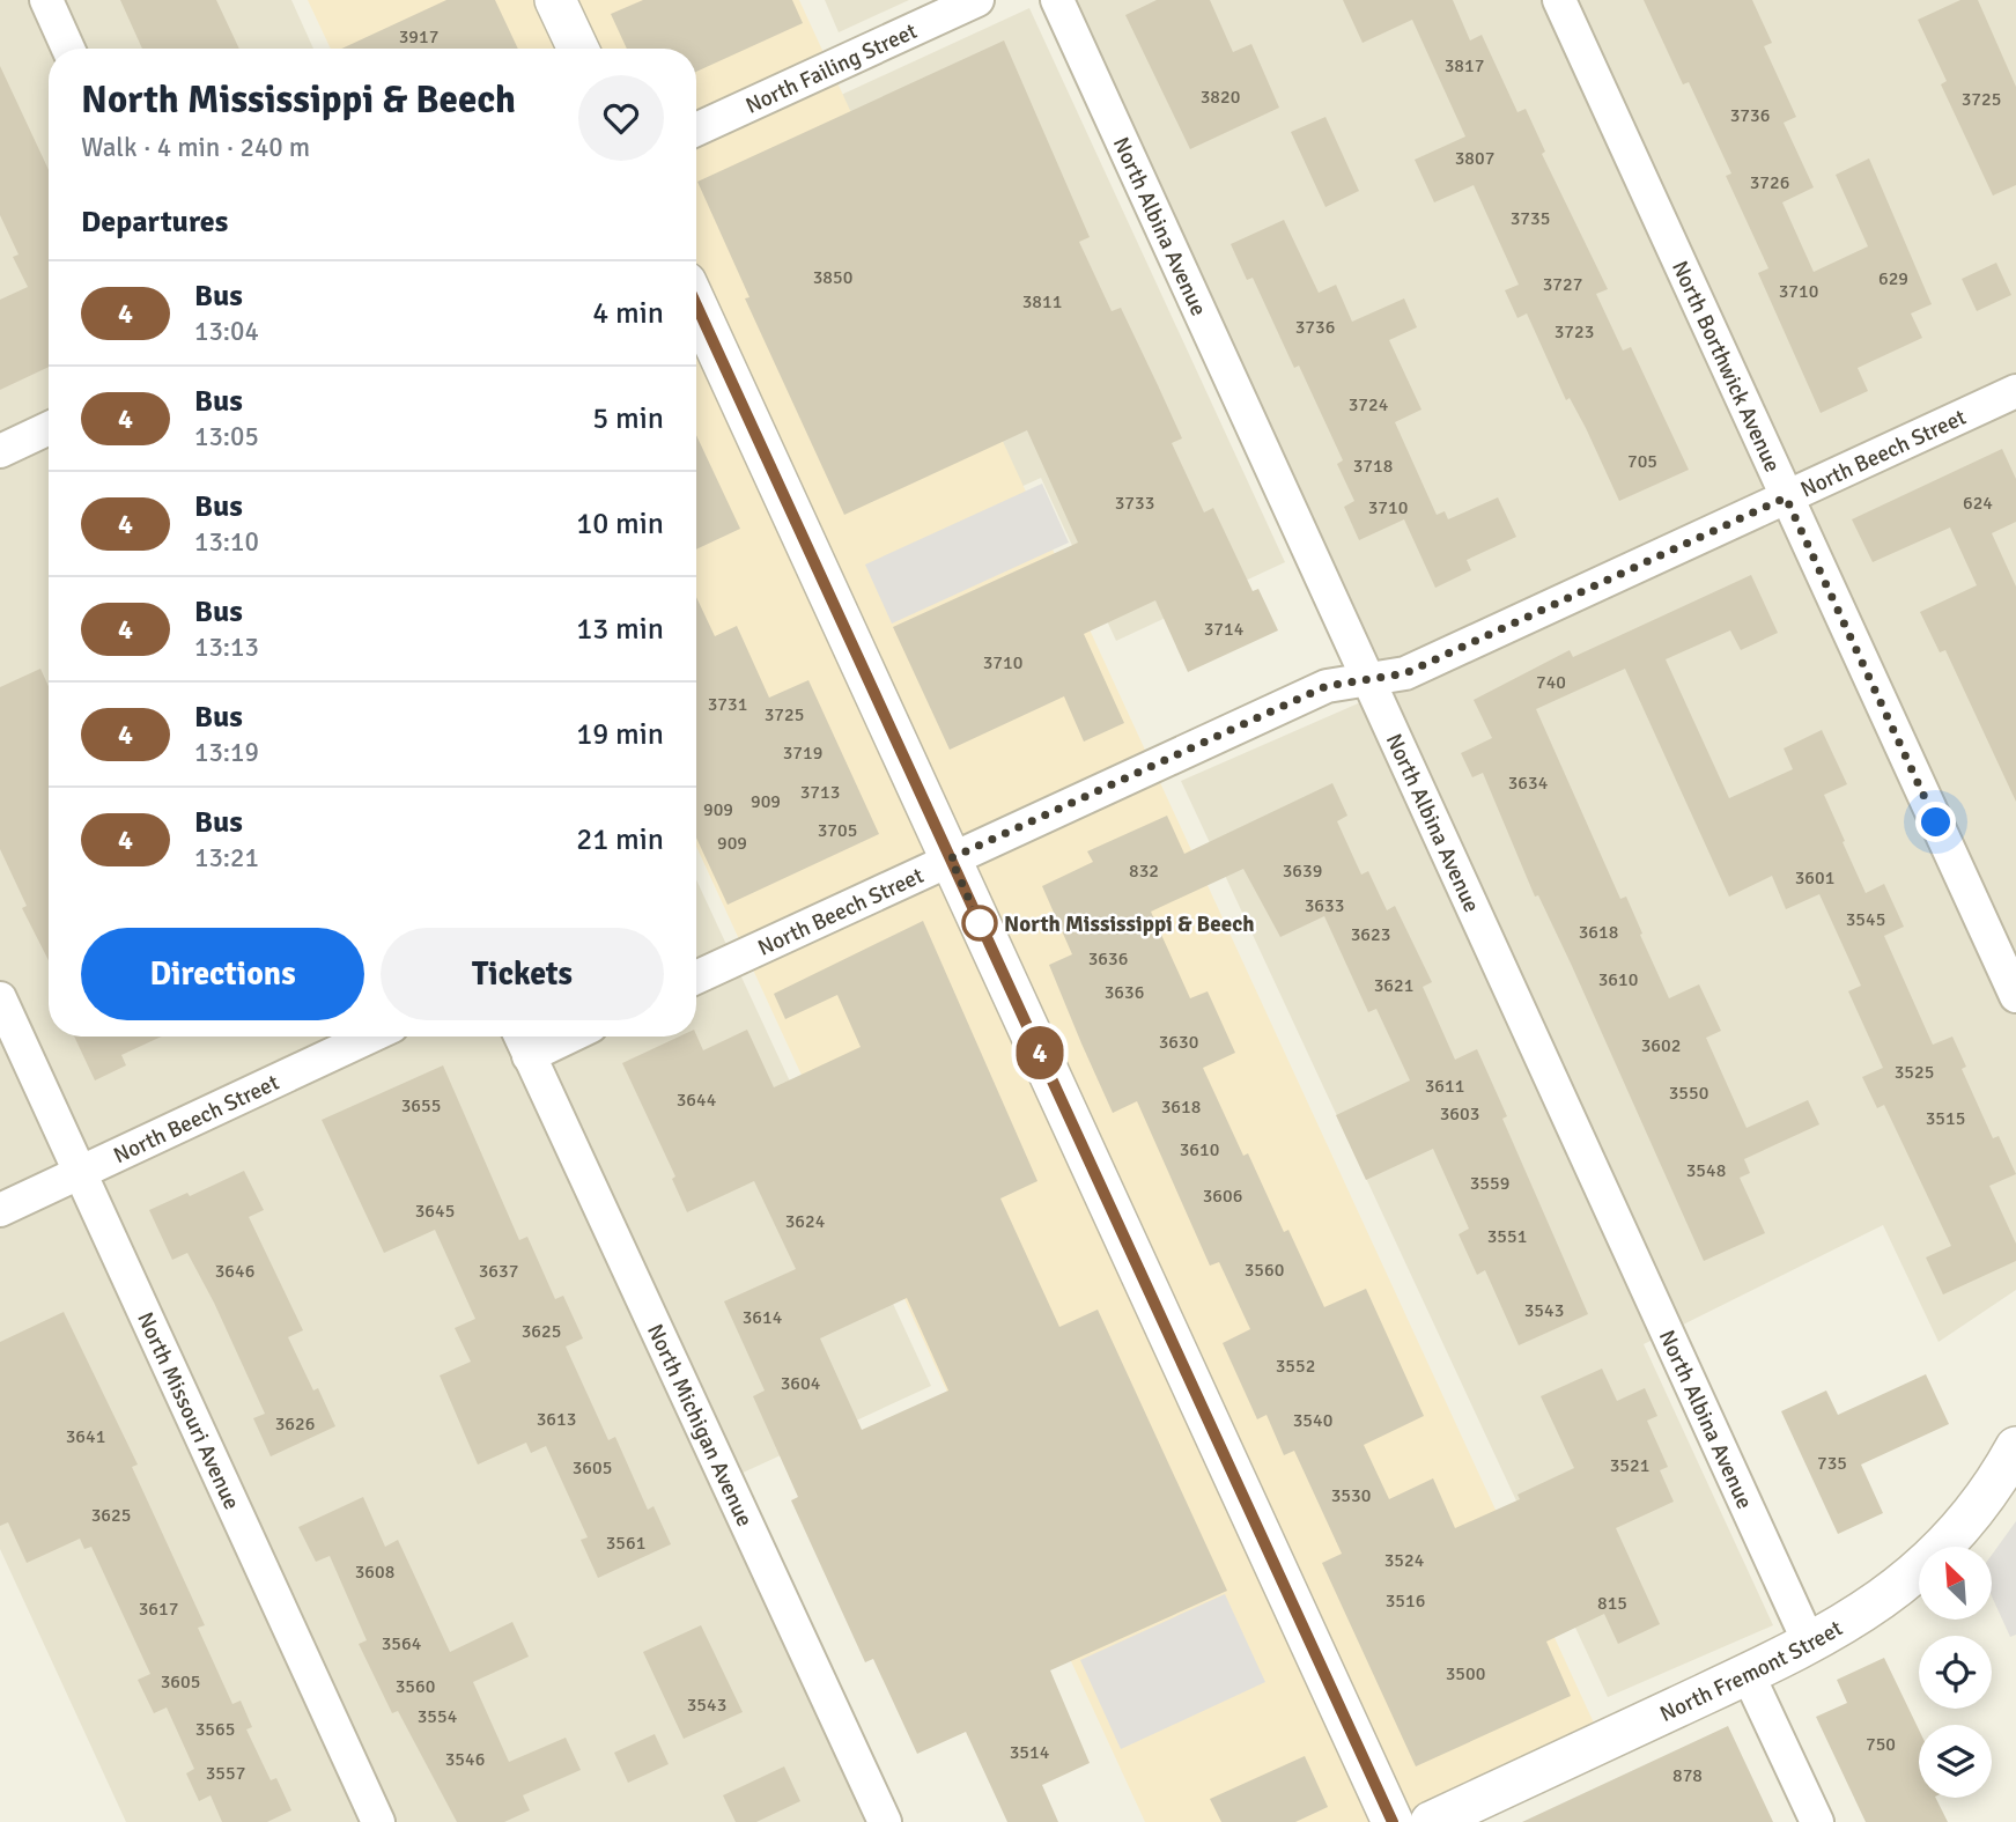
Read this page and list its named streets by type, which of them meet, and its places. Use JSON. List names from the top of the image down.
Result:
{
  "streets": {
    "street": [
      "North Failing Street",
      "North Albina Avenue",
      "North Borthwick Avenue",
      "North Beech Street",
      "North Missouri Avenue",
      "North Michigan Avenue",
      "North Fremont Street"
    ]
  },
  "crossings": [
    ["North Albina Avenue", "North Beech Street"],
    ["North Albina Avenue", "North Fremont Street"],
    ["North Borthwick Avenue", "North Beech Street"],
    ["North Beech Street", "North Missouri Avenue"]
  ],
  "places": ["North Mississippi & Beech"],
  "lines": ["bus line 4"],
  "house_numbers": [
    "3917",
    "3817",
    "3820",
    "3725",
    "3736",
    "3807",
    "3726",
    "3735",
    "3850",
    "629",
    "3727",
    "3710",
    "3811",
    "3736",
    "3723",
    "3724",
    "705",
    "3718",
    "3733",
    "624",
    "3710",
    "3714",
    "3710",
    "740",
    "3731",
    "3725",
    "3719",
    "3634",
    "3713",
    "909",
    "909",
    "3705",
    "909",
    "832",
    "3639",
    "3601",
    "3633",
    "3545",
    "3618",
    "3623",
    "3636",
    "3610",
    "3621",
    "3636",
    "3630",
    "3602",
    "3525",
    "3611",
    "3550",
    "3644",
    "3655",
    "3618",
    "3603",
    "3515",
    "3610",
    "3548",
    "3559",
    "3606",
    "3645",
    "3624",
    "3551",
    "3560",
    "3646",
    "3637",
    "3543",
    "3614",
    "3625",
    "3552",
    "3604",
    "3613",
    "3540",
    "3626",
    "3641",
    "735",
    "3521",
    "3605",
    "3530",
    "3625",
    "3561",
    "3524",
    "3608",
    "3516",
    "815",
    "3617",
    "3564",
    "3500",
    "3605",
    "3560",
    "3543",
    "3554",
    "3565",
    "750",
    "3514",
    "3546",
    "3557",
    "878"
  ],
  "north": "top left",
  "page": {
    "on_map": "4",
    "heading": [
      ["North Mississippi & Beech", "Walk · 4 min · 240 m"],
      "Departures"
    ],
    "list": [
      {
        "mark": "4",
        "name": "Bus",
        "note": "13:04",
        "value": "4 min"
      },
      {
        "mark": "4",
        "name": "Bus",
        "note": "13:05",
        "value": "5 min"
      },
      {
        "mark": "4",
        "name": "Bus",
        "note": "13:10",
        "value": "10 min"
      },
      {
        "mark": "4",
        "name": "Bus",
        "note": "13:13",
        "value": "13 min"
      },
      {
        "mark": "4",
        "name": "Bus",
        "note": "13:19",
        "value": "19 min"
      },
      {
        "mark": "4",
        "name": "Bus",
        "note": "13:21",
        "value": "21 min"
      }
    ],
    "buttons": ["Directions", "Tickets"]
  }
}
